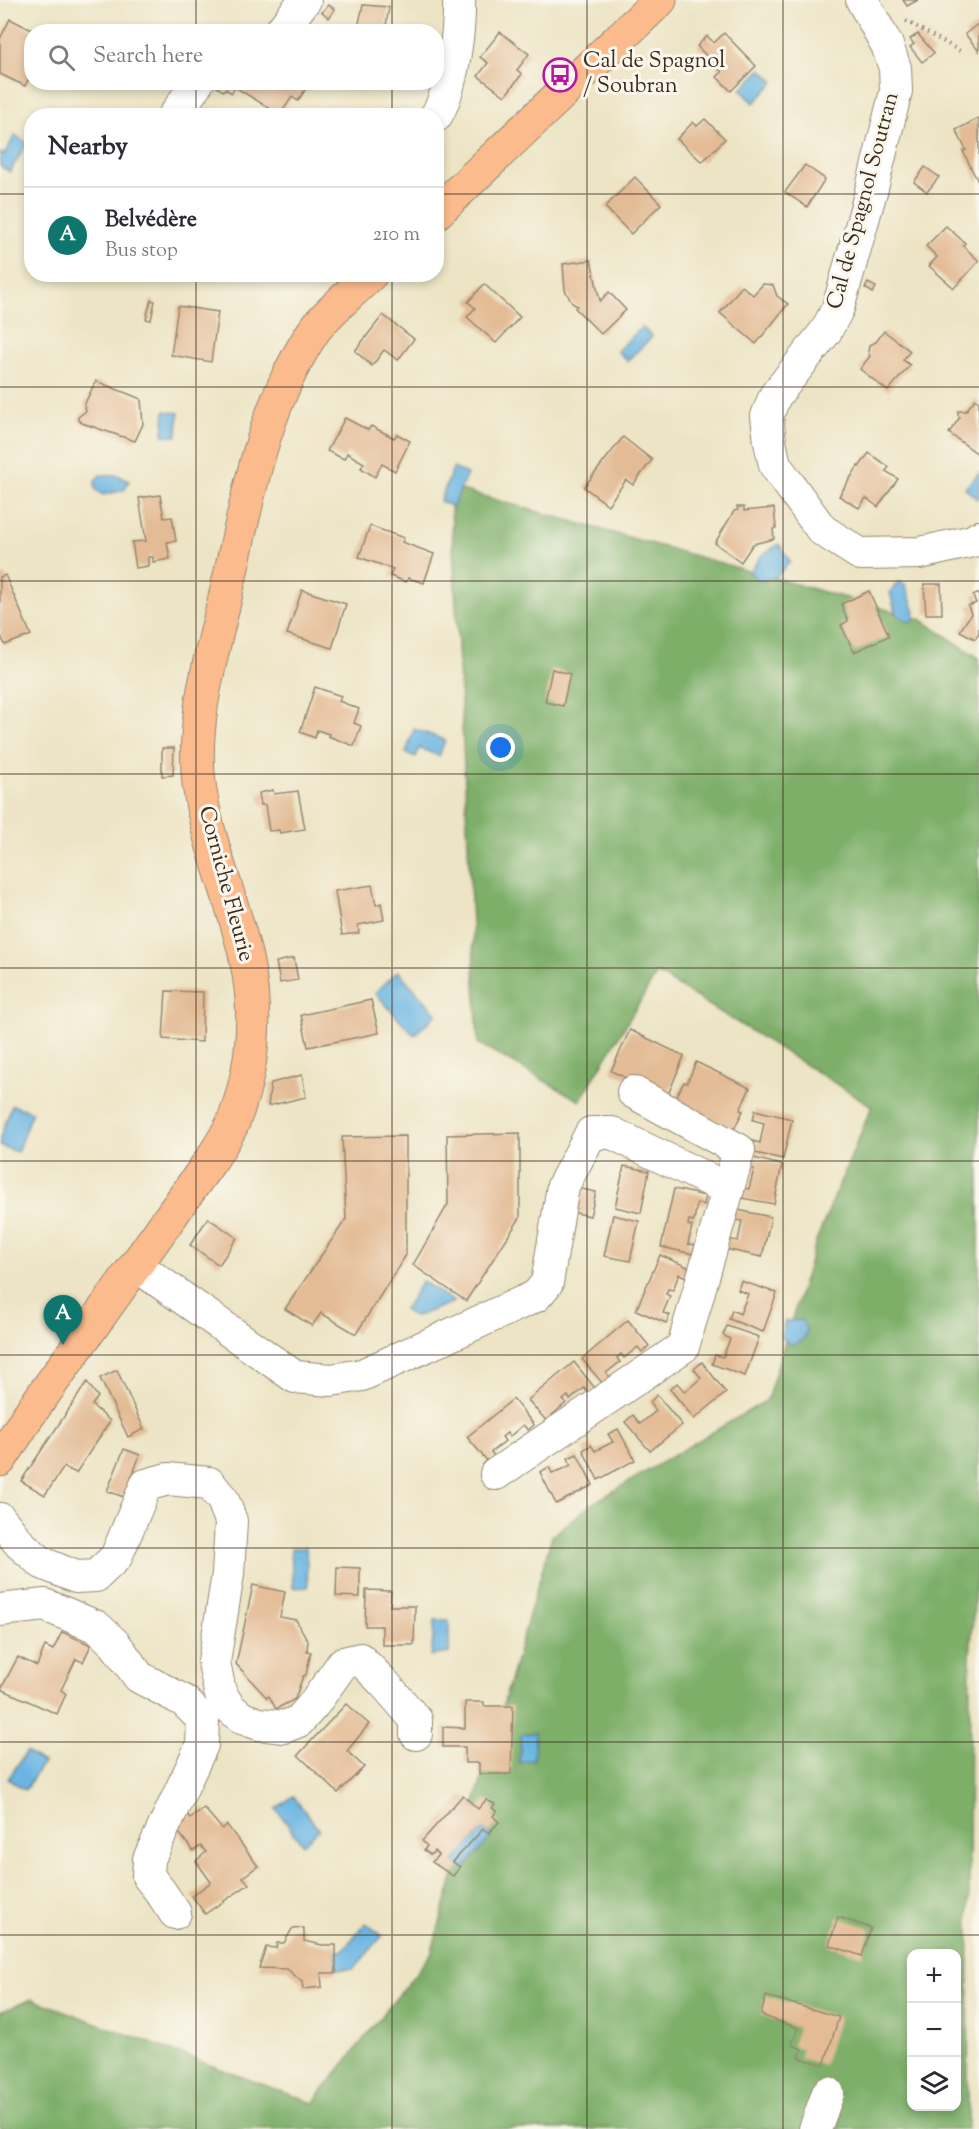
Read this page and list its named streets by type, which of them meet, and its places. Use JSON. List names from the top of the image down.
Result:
{
  "streets": {
    "main road": ["Corniche Fleurie"],
    "street": ["Cal de Spagnol Soutran"]
  },
  "places": {
    "bus stop": ["Cal de Spagnol / Soubran"]
  },
  "page": {
    "search": "Search here",
    "heading": "Nearby",
    "list": [
      {
        "mark": "A",
        "name": "Belvédère",
        "note": "Bus stop",
        "value": "210 m"
      }
    ],
    "pins": "A",
    "map_buttons": ["+", "−"]
  }
}
